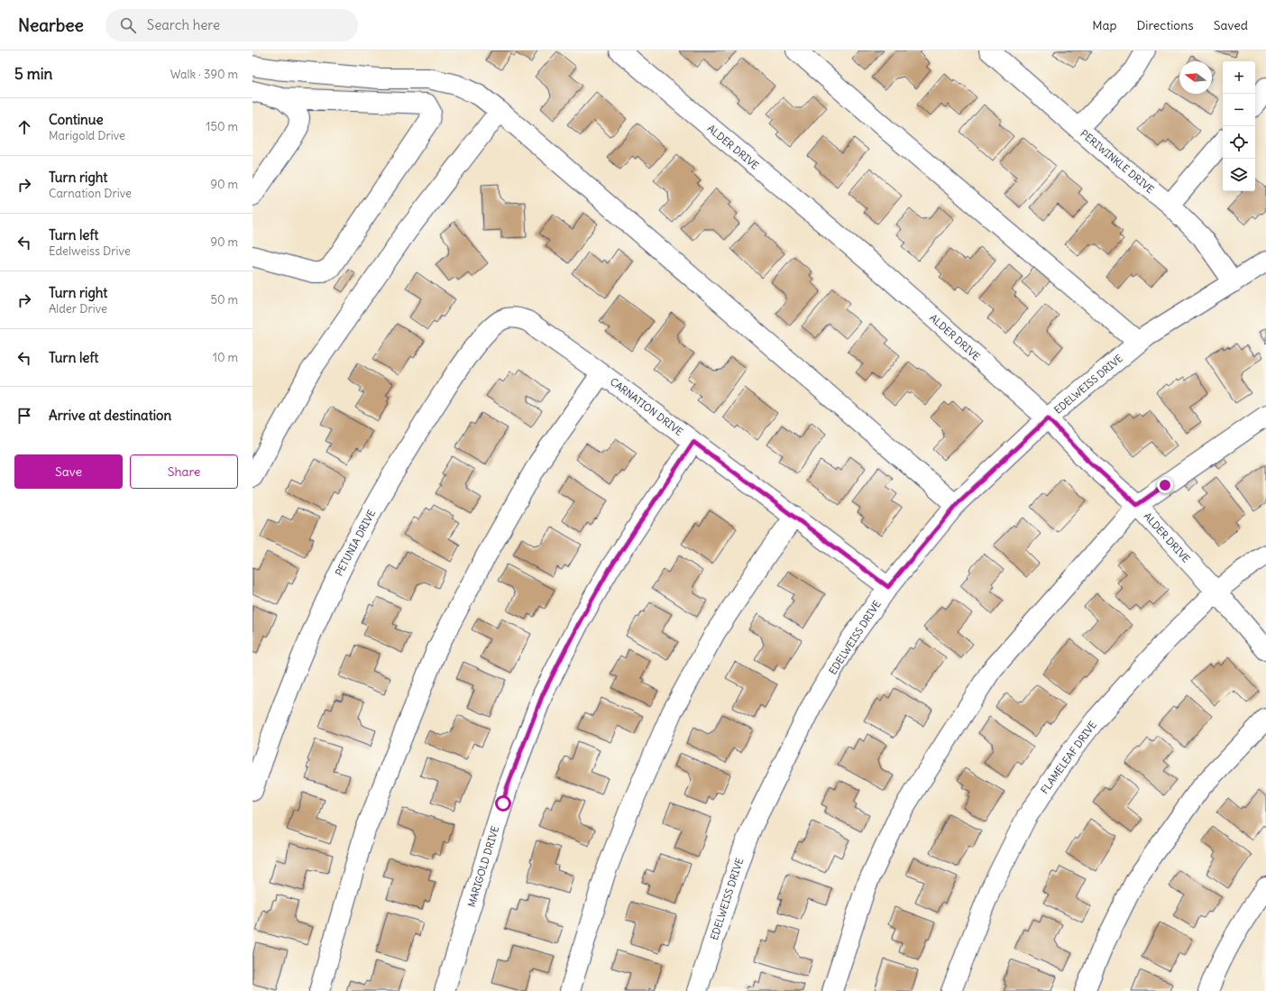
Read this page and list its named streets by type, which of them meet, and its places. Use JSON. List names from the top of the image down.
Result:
{
  "streets": {
    "street": [
      "ALDER DRIVE",
      "PERIWINKLE DRIVE",
      "EDELWEISS DRIVE",
      "CARNATION DRIVE",
      "PETUNIA DRIVE",
      "FLAMELEAF DRIVE",
      "MARIGOLD DRIVE"
    ]
  },
  "crossings": [
    ["ALDER DRIVE", "EDELWEISS DRIVE"],
    ["ALDER DRIVE", "FLAMELEAF DRIVE"],
    ["PERIWINKLE DRIVE", "EDELWEISS DRIVE"],
    ["EDELWEISS DRIVE", "CARNATION DRIVE"],
    ["CARNATION DRIVE", "PETUNIA DRIVE"],
    ["CARNATION DRIVE", "MARIGOLD DRIVE"]
  ],
  "north": "left",
  "page": {
    "header": "Nearbee",
    "search": "Search here",
    "nav": ["Map", "Directions", "Saved"],
    "heading": ["5 min", "Walk · 390 m"],
    "map_buttons": ["+", "−"],
    "list": [
      ["Continue", "Marigold Drive", "150 m"],
      ["Turn right", "Carnation Drive", "90 m"],
      ["Turn left", "Edelweiss Drive", "90 m"],
      ["Turn right", "Alder Drive", "50 m"],
      ["Turn left", "10 m"],
      "Arrive at destination"
    ],
    "buttons": ["Save", "Share"]
  }
}
